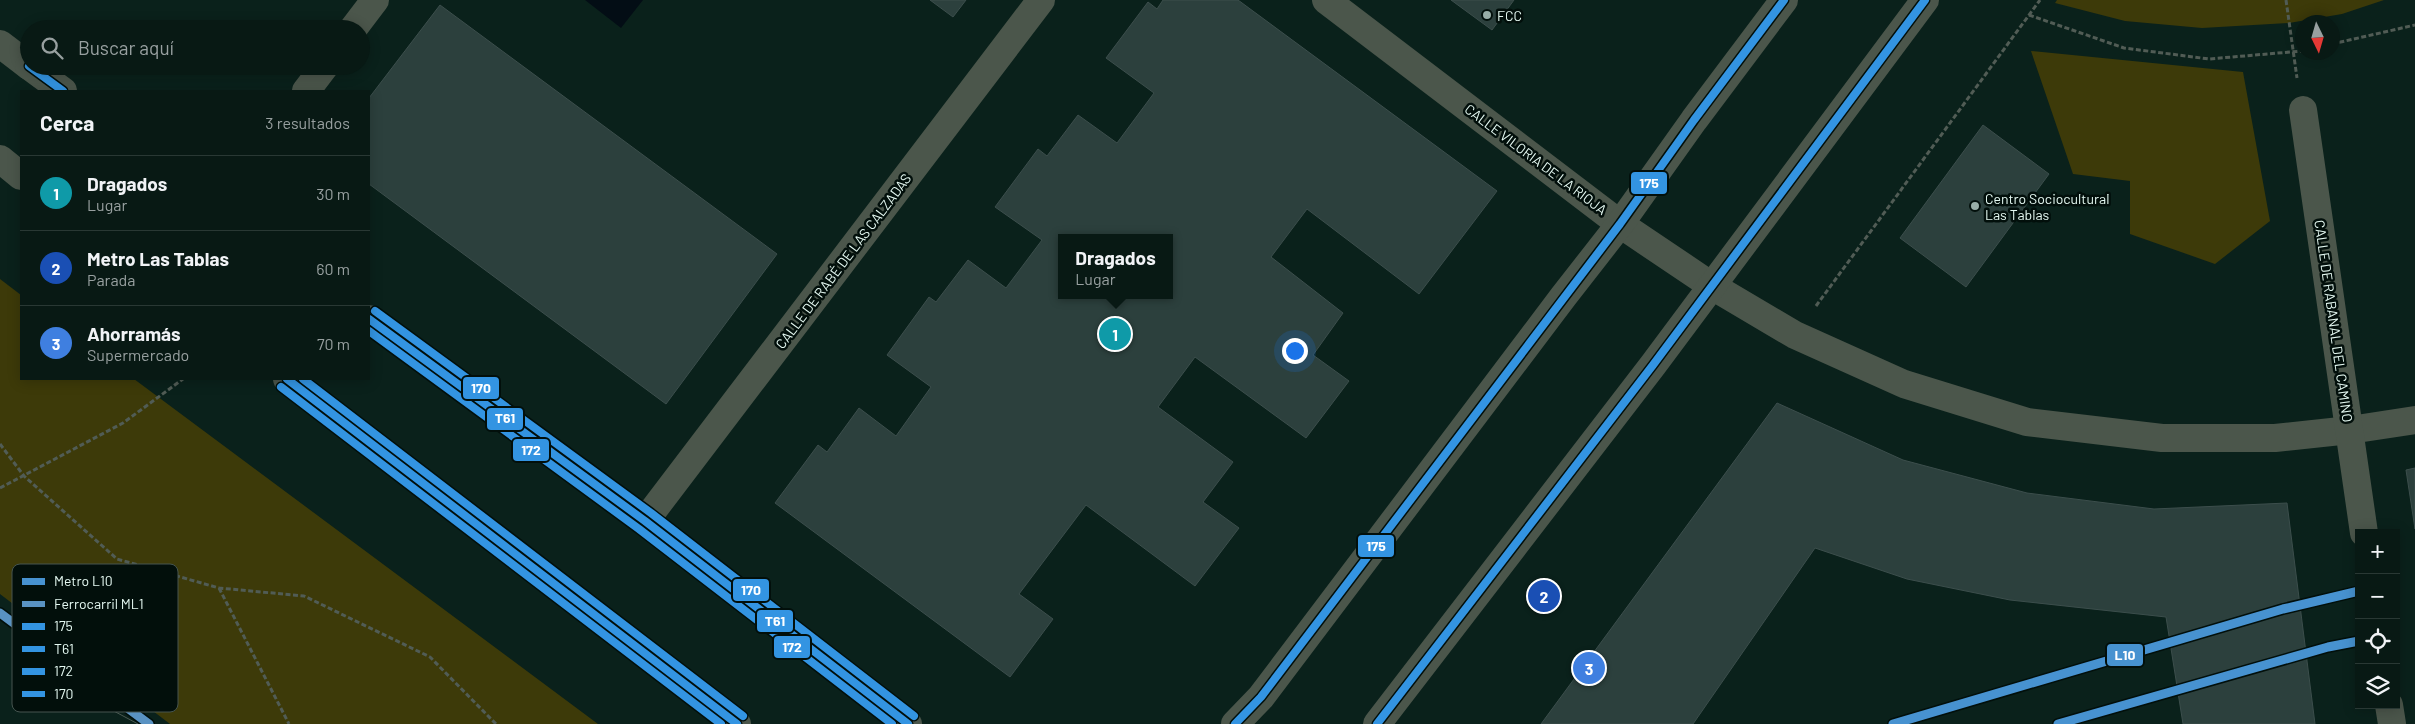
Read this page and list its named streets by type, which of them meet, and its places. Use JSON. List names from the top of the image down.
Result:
{
  "streets": {
    "street": ["CALLE VILORIA DE LA RIOJA", "CALLE DE RABÉ DE LAS CALZADAS", "CALLE DE RABANAL DEL CAMINO"]
  },
  "crossings": [
    ["CALLE VILORIA DE LA RIOJA", "CALLE DE RABANAL DEL CAMINO"]
  ],
  "places": ["FCC", "Centro Sociocultural Las Tablas"],
  "lines": [
    "transit line 175",
    "transit line T61",
    "transit line 170",
    "transit line 172",
    "metro line L10",
    "rail line ML1"
  ],
  "legend": [
    "Metro L10",
    "Ferrocarril ML1",
    "175",
    "T61",
    "172",
    "170"
  ],
  "north": "bottom",
  "page": {
    "search": "Buscar aquí",
    "heading": ["Cerca", "3 resultados"],
    "list": [
      {
        "mark": "1",
        "name": "Dragados",
        "note": "Lugar",
        "value": "30 m"
      },
      {
        "mark": "2",
        "name": "Metro Las Tablas",
        "note": "Parada",
        "value": "60 m"
      },
      {
        "mark": "3",
        "name": "Ahorramás",
        "note": "Supermercado",
        "value": "70 m"
      }
    ],
    "popup": ["Dragados", "Lugar"],
    "pins": ["1", "2", "3"],
    "map_buttons": ["+", "−"]
  }
}
